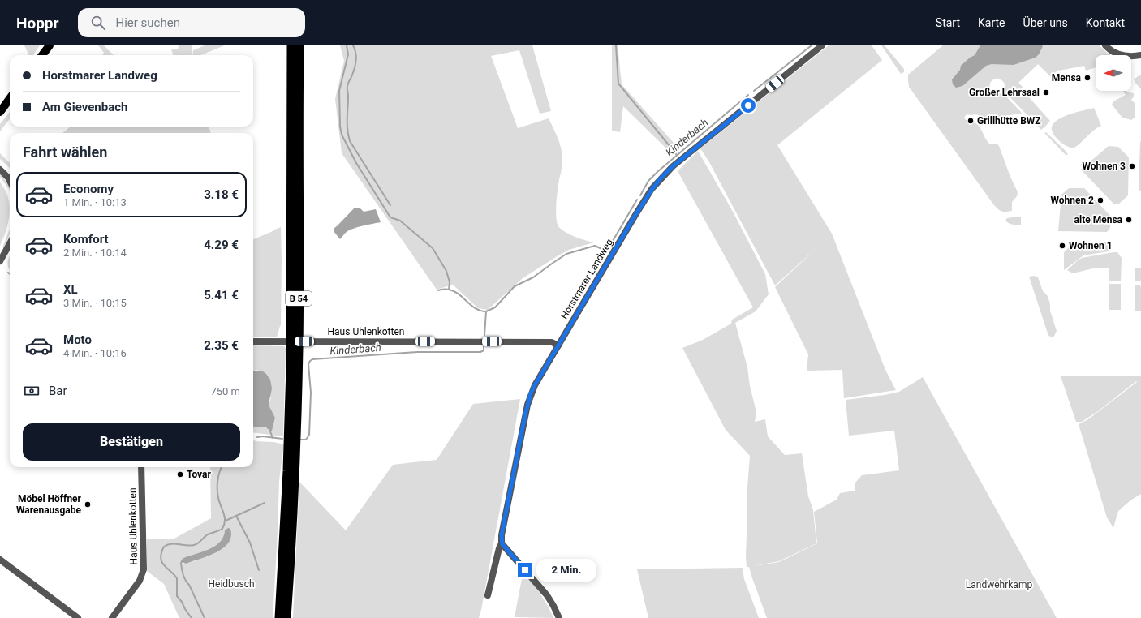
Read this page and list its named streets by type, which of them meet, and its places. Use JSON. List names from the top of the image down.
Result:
{
  "streets": {
    "highway": ["B 54"],
    "street": ["Horstmarer Landweg", "Haus Uhlenkotten"]
  },
  "crossings": [
    ["Horstmarer Landweg", "Haus Uhlenkotten"]
  ],
  "water": ["Kinderbach"],
  "parks": ["Heidbusch", "Landwehrkamp"],
  "places": [
    "Mensa",
    "Großer Lehrsaal",
    "Grillhütte BWZ",
    "Wohnen 3",
    "Wohnen 2",
    "alte Mensa",
    "Wohnen 1",
    "Tovar",
    "Möbel Höffner Warenausgabe"
  ],
  "north": "left",
  "page": {
    "header": "Hoppr",
    "search": "Hier suchen",
    "nav": [
      "Start",
      "Karte",
      "Über uns",
      "Kontakt"
    ],
    "banner": ["Horstmarer Landweg", "Am Gievenbach"],
    "heading": "Fahrt wählen",
    "list": [
      {
        "name": "Economy",
        "note": "1 Min. · 10:13",
        "value": "3.18 €"
      },
      {
        "name": "Komfort",
        "note": "2 Min. · 10:14",
        "value": "4.29 €"
      },
      {
        "name": "XL",
        "note": "3 Min. · 10:15",
        "value": "5.41 €"
      },
      {
        "name": "Moto",
        "note": "4 Min. · 10:16",
        "value": "2.35 €"
      }
    ],
    "pay": ["Bar", "750 m"],
    "buttons": "Bestätigen",
    "bubble": "2 Min."
  }
}
